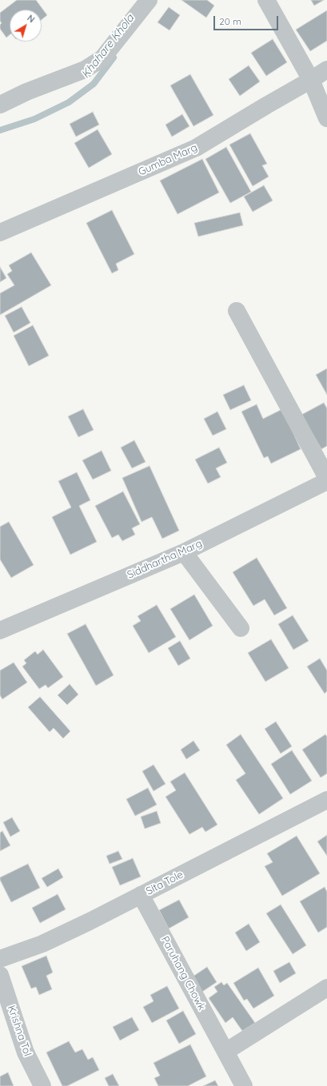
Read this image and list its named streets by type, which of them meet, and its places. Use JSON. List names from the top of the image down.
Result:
{
  "streets": {
    "street": [
      "Gumba Marg",
      "Siddhartha Marg",
      "Sita Tole",
      "Paruhang Chowk",
      "Krishna Tol"
    ]
  },
  "crossings": [
    ["Sita Tole", "Paruhang Chowk"]
  ],
  "water": ["Khahare Khola"],
  "scale_bar": "20 m",
  "north": "top right"
}
